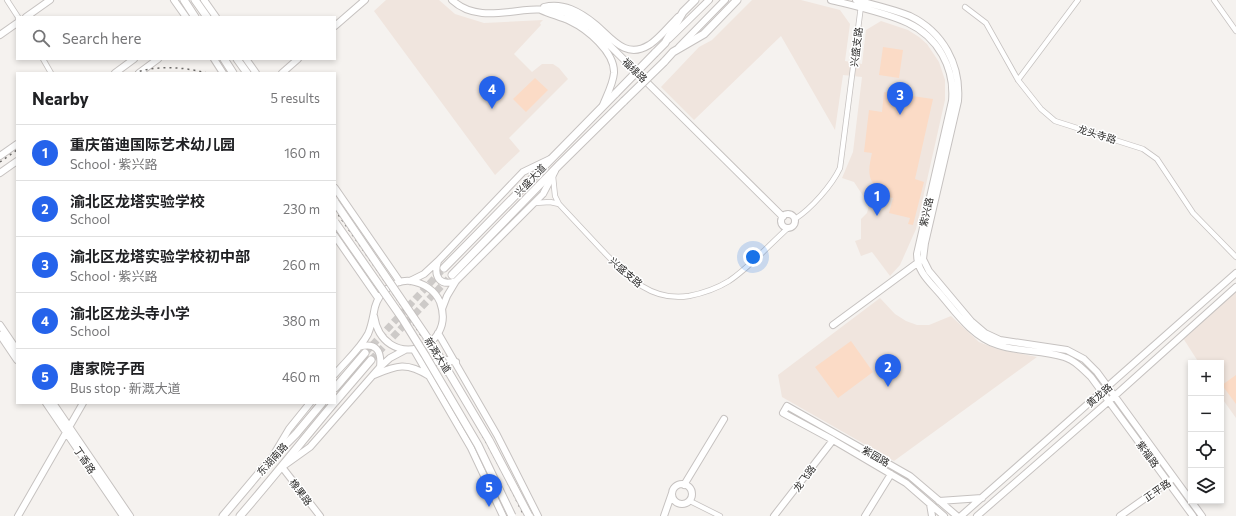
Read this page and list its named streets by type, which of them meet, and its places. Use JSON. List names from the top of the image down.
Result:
{
  "streets": {
    "main road": ["兴盛大道", "新溉大道", "东湖南路"],
    "street": [
      "兴盛支路",
      "福缘路",
      "龙头寺路",
      "紫兴路",
      "黄龙路",
      "紫福路",
      "紫园路",
      "丁香路",
      "龙飞路",
      "正平路",
      "橡果路"
    ]
  },
  "crossings": [
    ["兴盛支路", "福缘路"],
    ["兴盛支路", "紫兴路"],
    ["黄龙路", "紫福路"],
    ["紫福路", "正平路"],
    ["紫园路", "龙飞路"],
    ["东湖南路", "橡果路"]
  ],
  "page": {
    "search": "Search here",
    "heading": ["Nearby", "5 results"],
    "pins": [
      "4",
      "3",
      "1",
      "2",
      "5"
    ],
    "list": [
      {
        "mark": "1",
        "name": "重庆笛迪国际艺术幼儿园",
        "note": "School · 紫兴路",
        "value": "160 m"
      },
      {
        "mark": "2",
        "name": "渝北区龙塔实验学校",
        "note": "School",
        "value": "230 m"
      },
      {
        "mark": "3",
        "name": "渝北区龙塔实验学校初中部",
        "note": "School · 紫兴路",
        "value": "260 m"
      },
      {
        "mark": "4",
        "name": "渝北区龙头寺小学",
        "note": "School",
        "value": "380 m"
      },
      {
        "mark": "5",
        "name": "唐家院子西",
        "note": "Bus stop · 新溉大道",
        "value": "460 m"
      }
    ],
    "map_buttons": ["+", "−"]
  }
}
